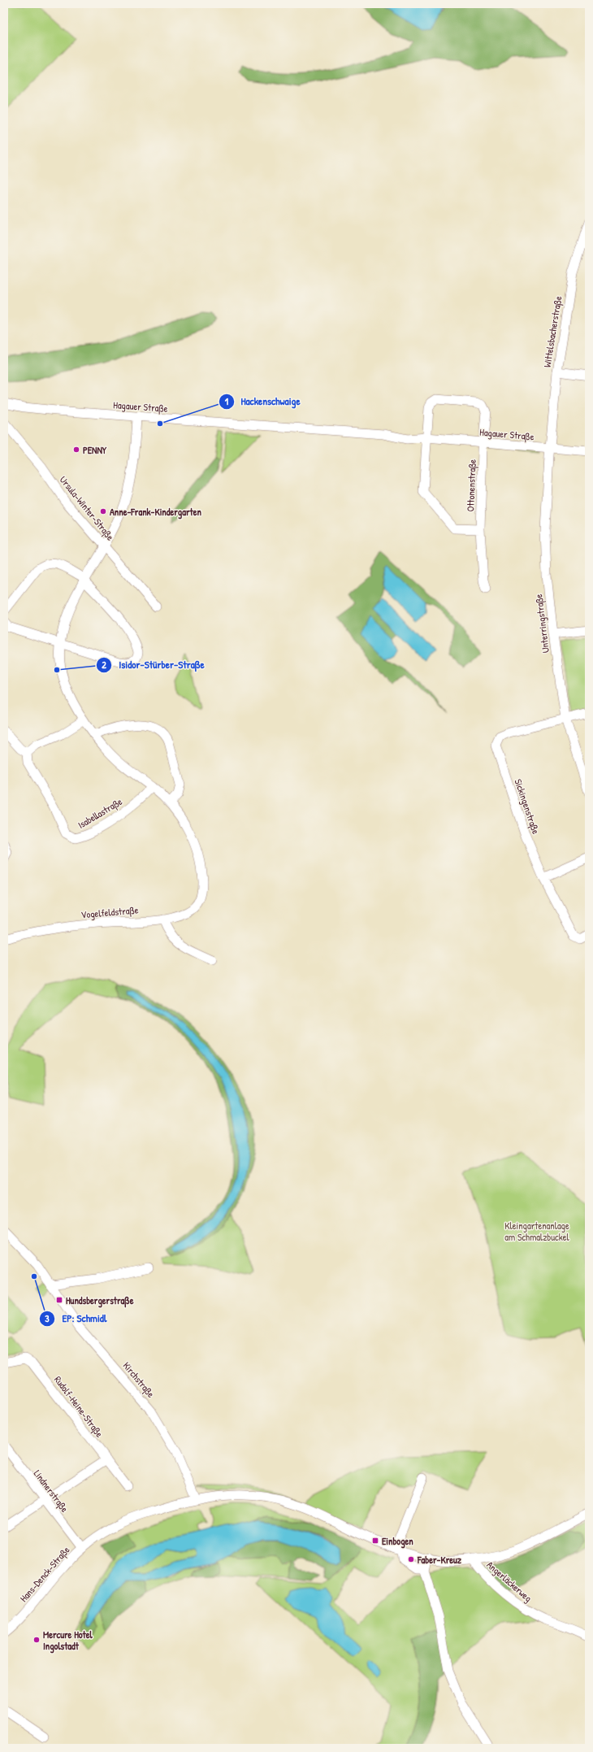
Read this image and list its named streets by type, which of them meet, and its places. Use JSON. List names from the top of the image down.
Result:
{
  "streets": {
    "street": [
      "Wittelsbacherstraße",
      "Hagauer Straße",
      "Ottonenstraße",
      "Ursula-Winter-Straße",
      "Unterringstraße",
      "Sickingenstraße",
      "Isabellastraße",
      "Vogelfeldstraße",
      "Kirchstraße",
      "Rudolf-Heine-Straße",
      "Lindnerstraße",
      "Hans-Denck-Straße",
      "Angerläckerweg"
    ]
  },
  "crossings": [
    ["Wittelsbacherstraße", "Hagauer Straße"],
    ["Wittelsbacherstraße", "Unterringstraße"],
    ["Hagauer Straße", "Ottonenstraße"],
    ["Hagauer Straße", "Unterringstraße"],
    ["Unterringstraße", "Sickingenstraße"],
    ["Kirchstraße", "Hans-Denck-Straße"],
    ["Lindnerstraße", "Hans-Denck-Straße"]
  ],
  "parks": ["Kleingartenanlage am Schmalzbuckel"],
  "places": {
    "other": [
      "Hackenschwaige",
      "PENNY",
      "Anne-Frank-Kindergarten",
      "Isidor-Stürber-Straße",
      "EP: Schmidl",
      "Faber-Kreuz",
      "Mercure Hotel Ingolstadt"
    ],
    "transit": ["Hundsbergerstraße", "Einbogen"]
  }
}
